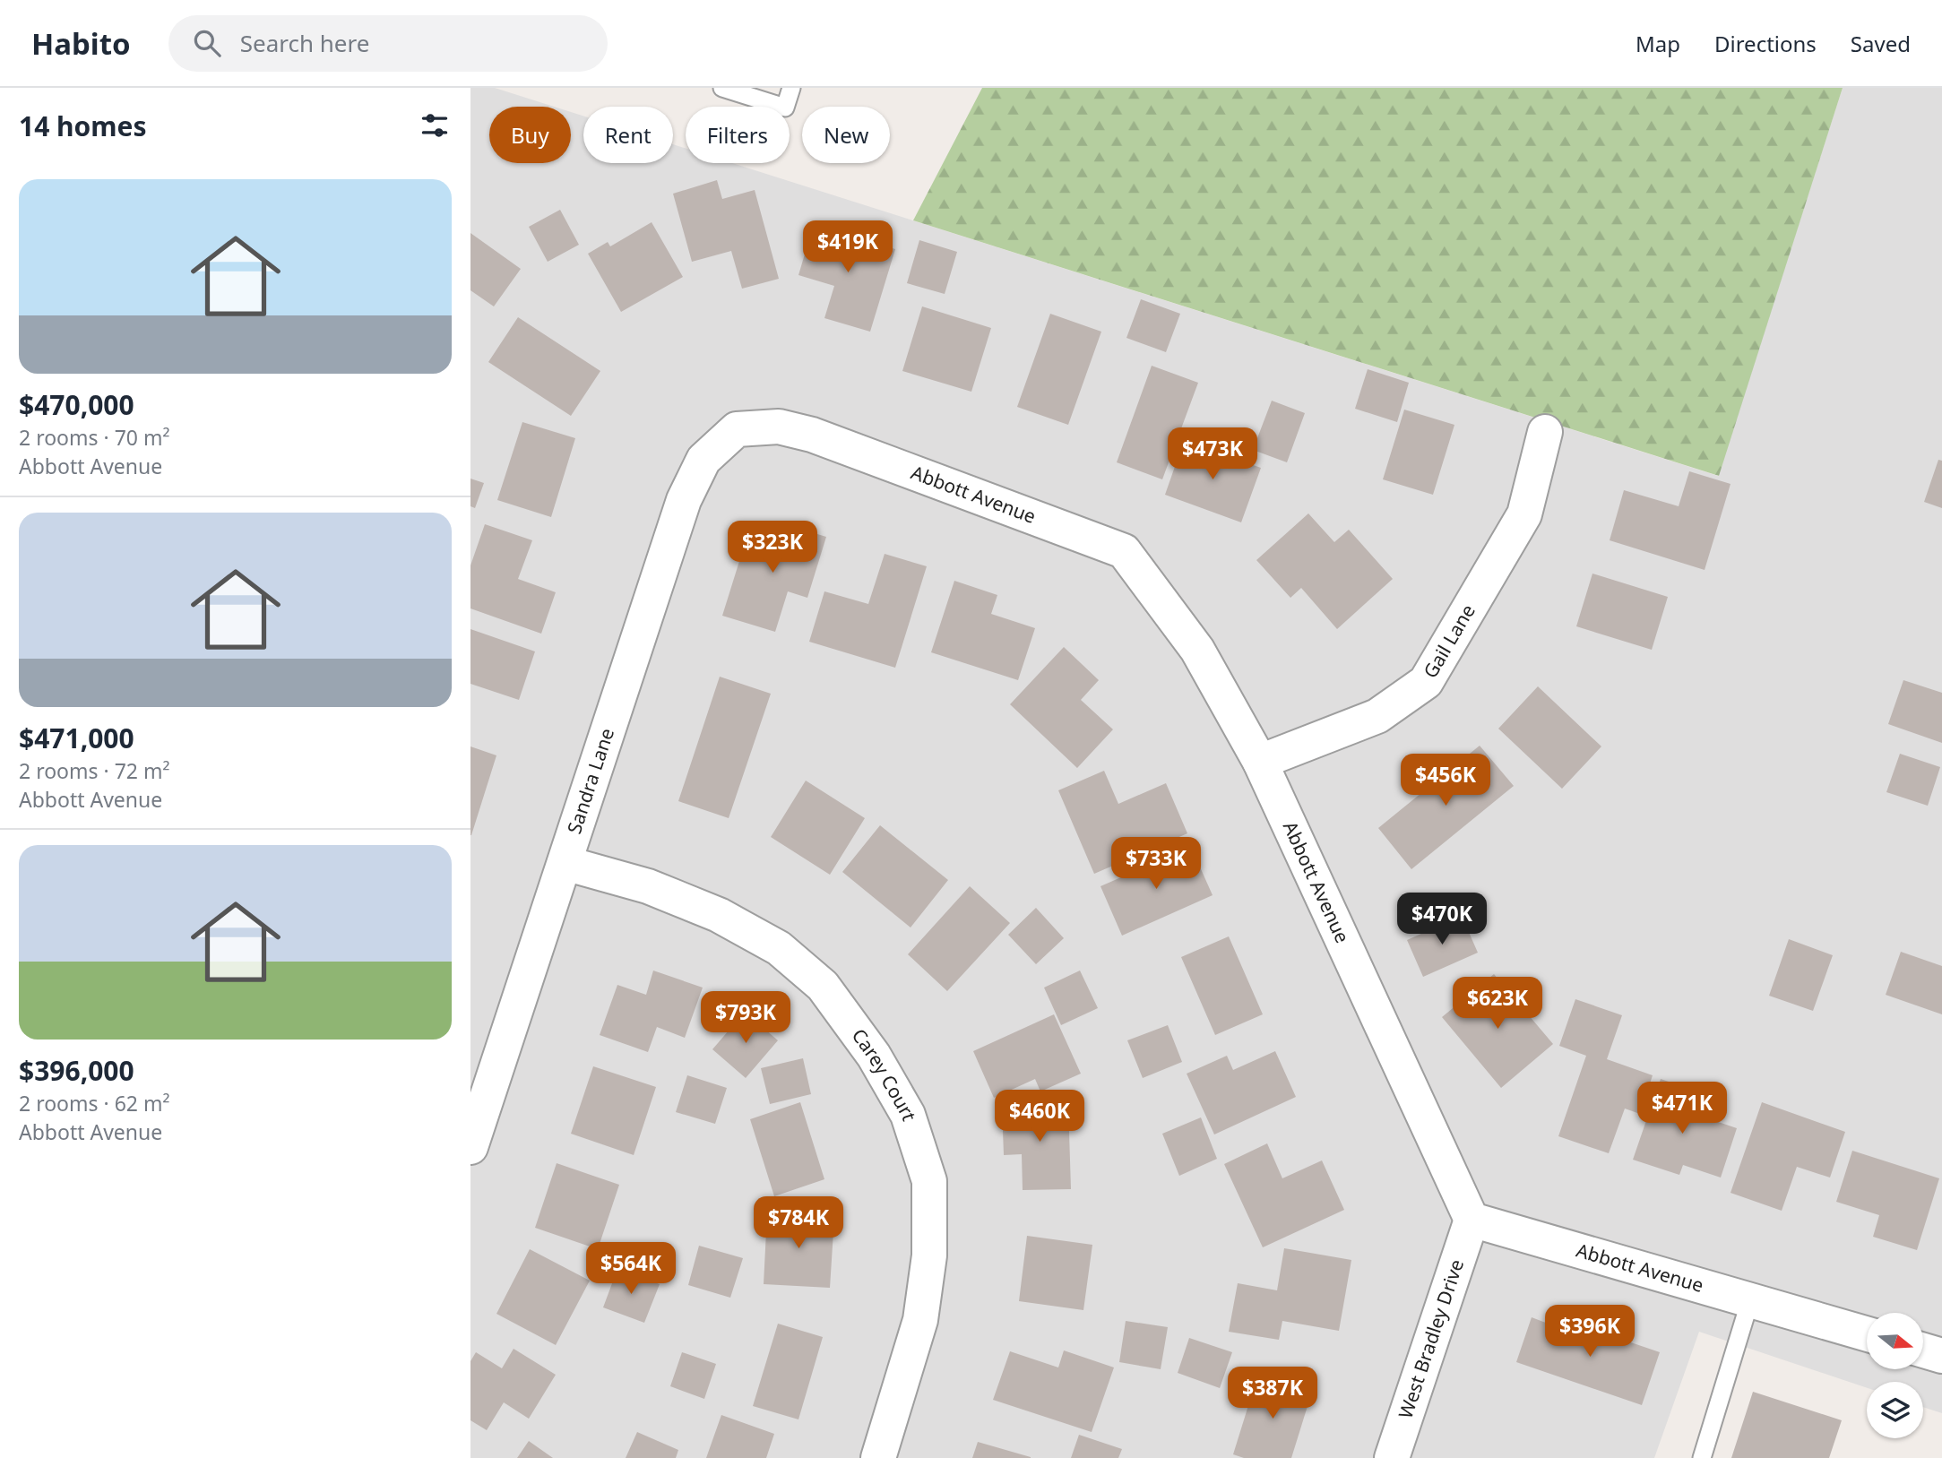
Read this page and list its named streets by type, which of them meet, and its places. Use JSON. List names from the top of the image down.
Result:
{
  "streets": {
    "street": [
      "Abbott Avenue",
      "Gail Lane",
      "Sandra Lane",
      "Carey Court",
      "West Bradley Drive"
    ]
  },
  "crossings": [
    ["Abbott Avenue", "Gail Lane"],
    ["Abbott Avenue", "Sandra Lane"],
    ["Abbott Avenue", "West Bradley Drive"],
    ["Sandra Lane", "Carey Court"]
  ],
  "north": "right",
  "page": {
    "header": "Habito",
    "search": "Search here",
    "nav": ["Map", "Directions", "Saved"],
    "heading": "14 homes",
    "chip": [
      "Buy",
      "Rent",
      "Filters",
      "New"
    ],
    "list": [
      {
        "name": "$470,000",
        "note": "2 rooms · 70 m² · Abbott Avenue"
      },
      {
        "name": "$471,000",
        "note": "2 rooms · 72 m² · Abbott Avenue"
      },
      {
        "name": "$396,000",
        "note": "2 rooms · 62 m² · Abbott Avenue"
      }
    ],
    "price": [
      "$419K",
      "$473K",
      "$323K",
      "$456K",
      "$733K",
      "$470K",
      "$623K",
      "$793K",
      "$471K",
      "$460K",
      "$784K",
      "$564K",
      "$396K",
      "$387K"
    ]
  }
}
